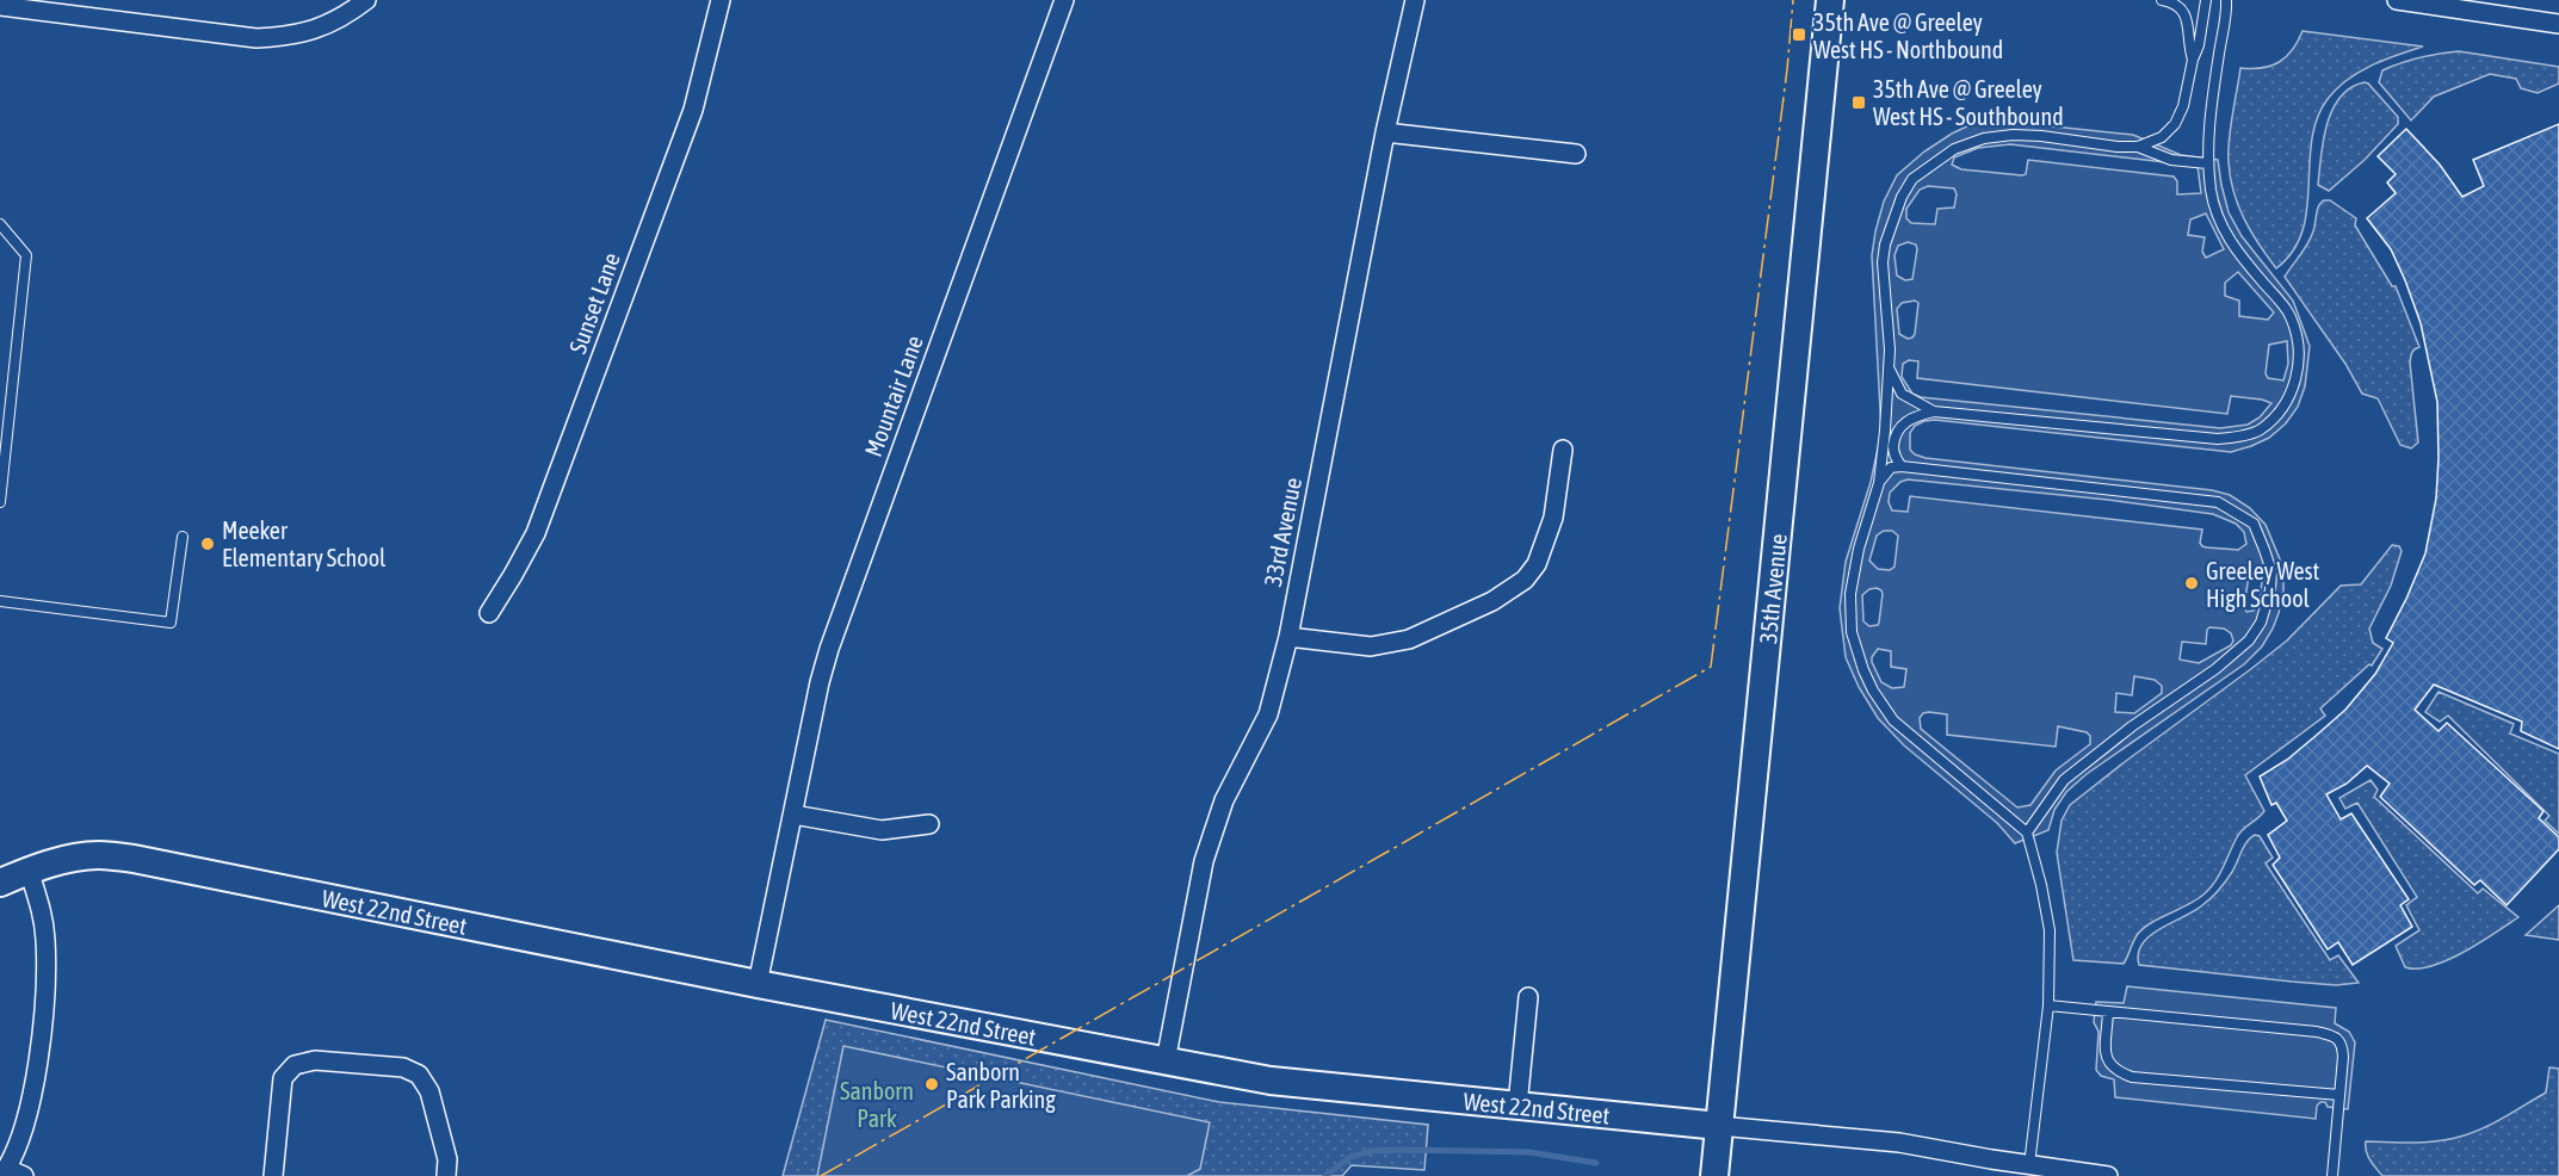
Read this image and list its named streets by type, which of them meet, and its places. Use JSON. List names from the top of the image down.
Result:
{
  "streets": {
    "street": [
      "Sunset Lane",
      "Mountair Lane",
      "33rd Avenue",
      "35th Avenue",
      "West 22nd Street"
    ]
  },
  "crossings": [
    ["Mountair Lane", "West 22nd Street"],
    ["33rd Avenue", "West 22nd Street"],
    ["35th Avenue", "West 22nd Street"]
  ],
  "parks": ["Sanborn Park"],
  "places": {
    "transit": ["35th Ave @ Greeley West HS - Northbound", "35th Ave @ Greeley West HS - Southbound"],
    "other": ["Meeker Elementary School", "Greeley West High School", "Sanborn Park Parking"]
  }
}
